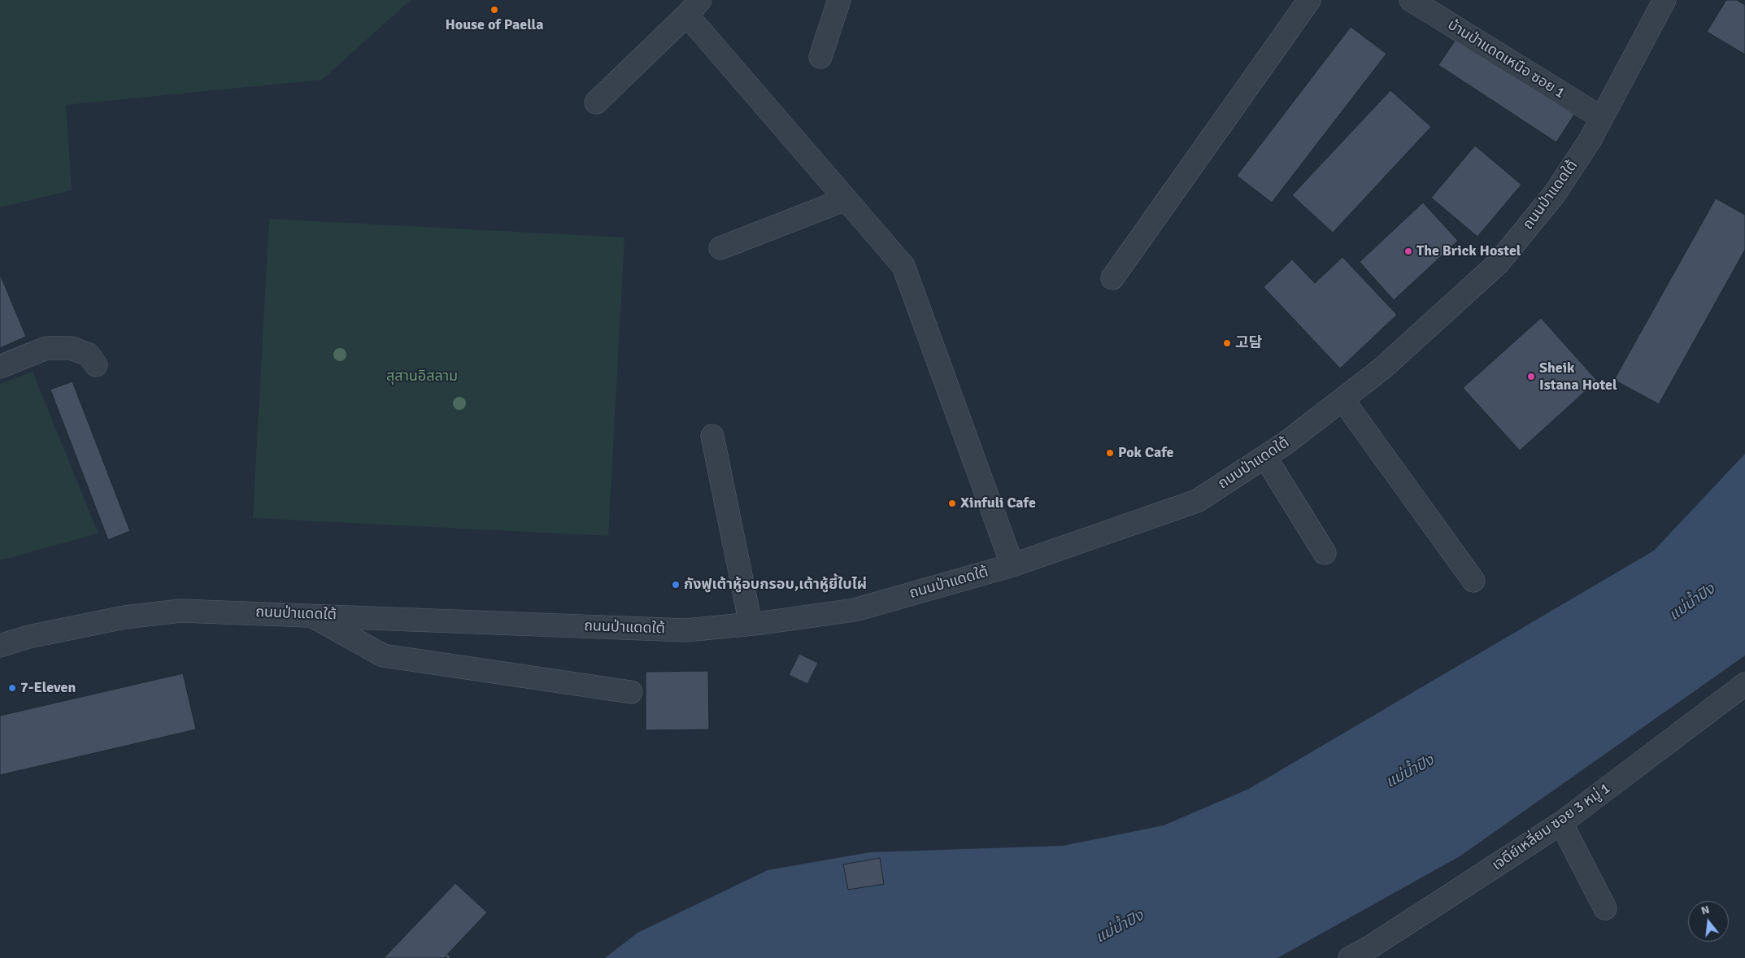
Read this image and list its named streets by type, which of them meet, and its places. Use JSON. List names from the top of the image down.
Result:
{
  "streets": {
    "street": ["บ้านป่าแดดเหนือ ซอย 1", "ถนนป่าแดดใต้", "เจดีย์เหลี่ยม ซอย 3 หมู่ 1"]
  },
  "crossings": [
    ["บ้านป่าแดดเหนือ ซอย 1", "ถนนป่าแดดใต้"]
  ],
  "water": ["แม่น้ำปิง"],
  "parks": ["สุสานอิสลาม"],
  "places": [
    "House of Paella",
    "The Brick Hostel",
    "고담",
    "Sheik Istana Hotel",
    "Pok Cafe",
    "Xinfuli Cafe",
    "กังฟูเต้าหู้อบกรอบ,เต้าหู้ยี้ใบไผ่",
    "7-Eleven"
  ],
  "north": "top"
}
